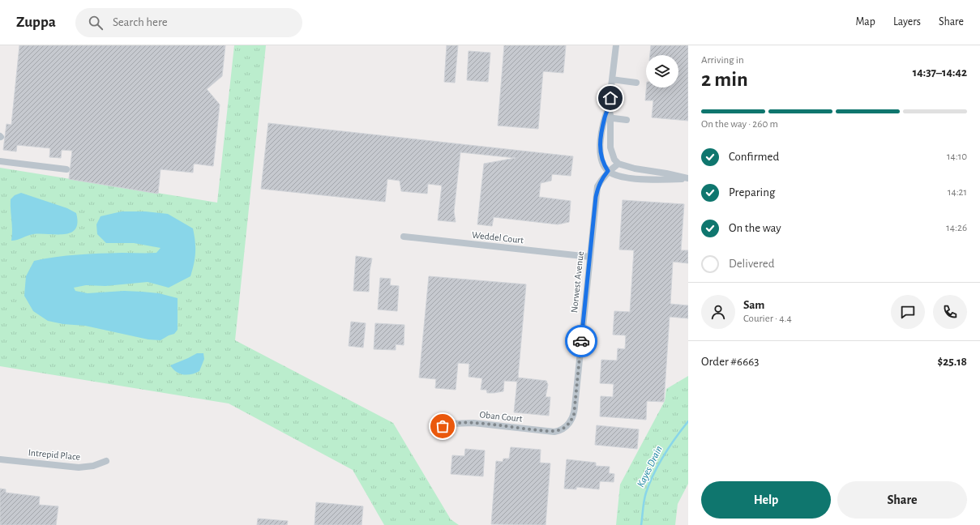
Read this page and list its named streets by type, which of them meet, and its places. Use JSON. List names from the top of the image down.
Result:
{
  "streets": {
    "street": [
      "Weddel Court",
      "Norwest Avenue",
      "Oban Court",
      "Intrepid Place"
    ]
  },
  "crossings": [
    ["Weddel Court", "Norwest Avenue"],
    ["Norwest Avenue", "Oban Court"]
  ],
  "water": ["Kayes Drain"],
  "page": {
    "header": "Zuppa",
    "search": "Search here",
    "nav": ["Map", "Layers", "Share"],
    "heading": ["2 min", "Arriving in", "14:37–14:42"],
    "panel": [
      "Sam",
      "Courier · 4.4",
      "Order #6663",
      "$25.18"
    ],
    "bar": "On the way · 260 m",
    "list": [
      ["Confirmed", "14:10"],
      ["Preparing", "14:21"],
      ["On the way", "14:26"],
      "Delivered"
    ],
    "buttons": ["Help", "Share"]
  }
}
